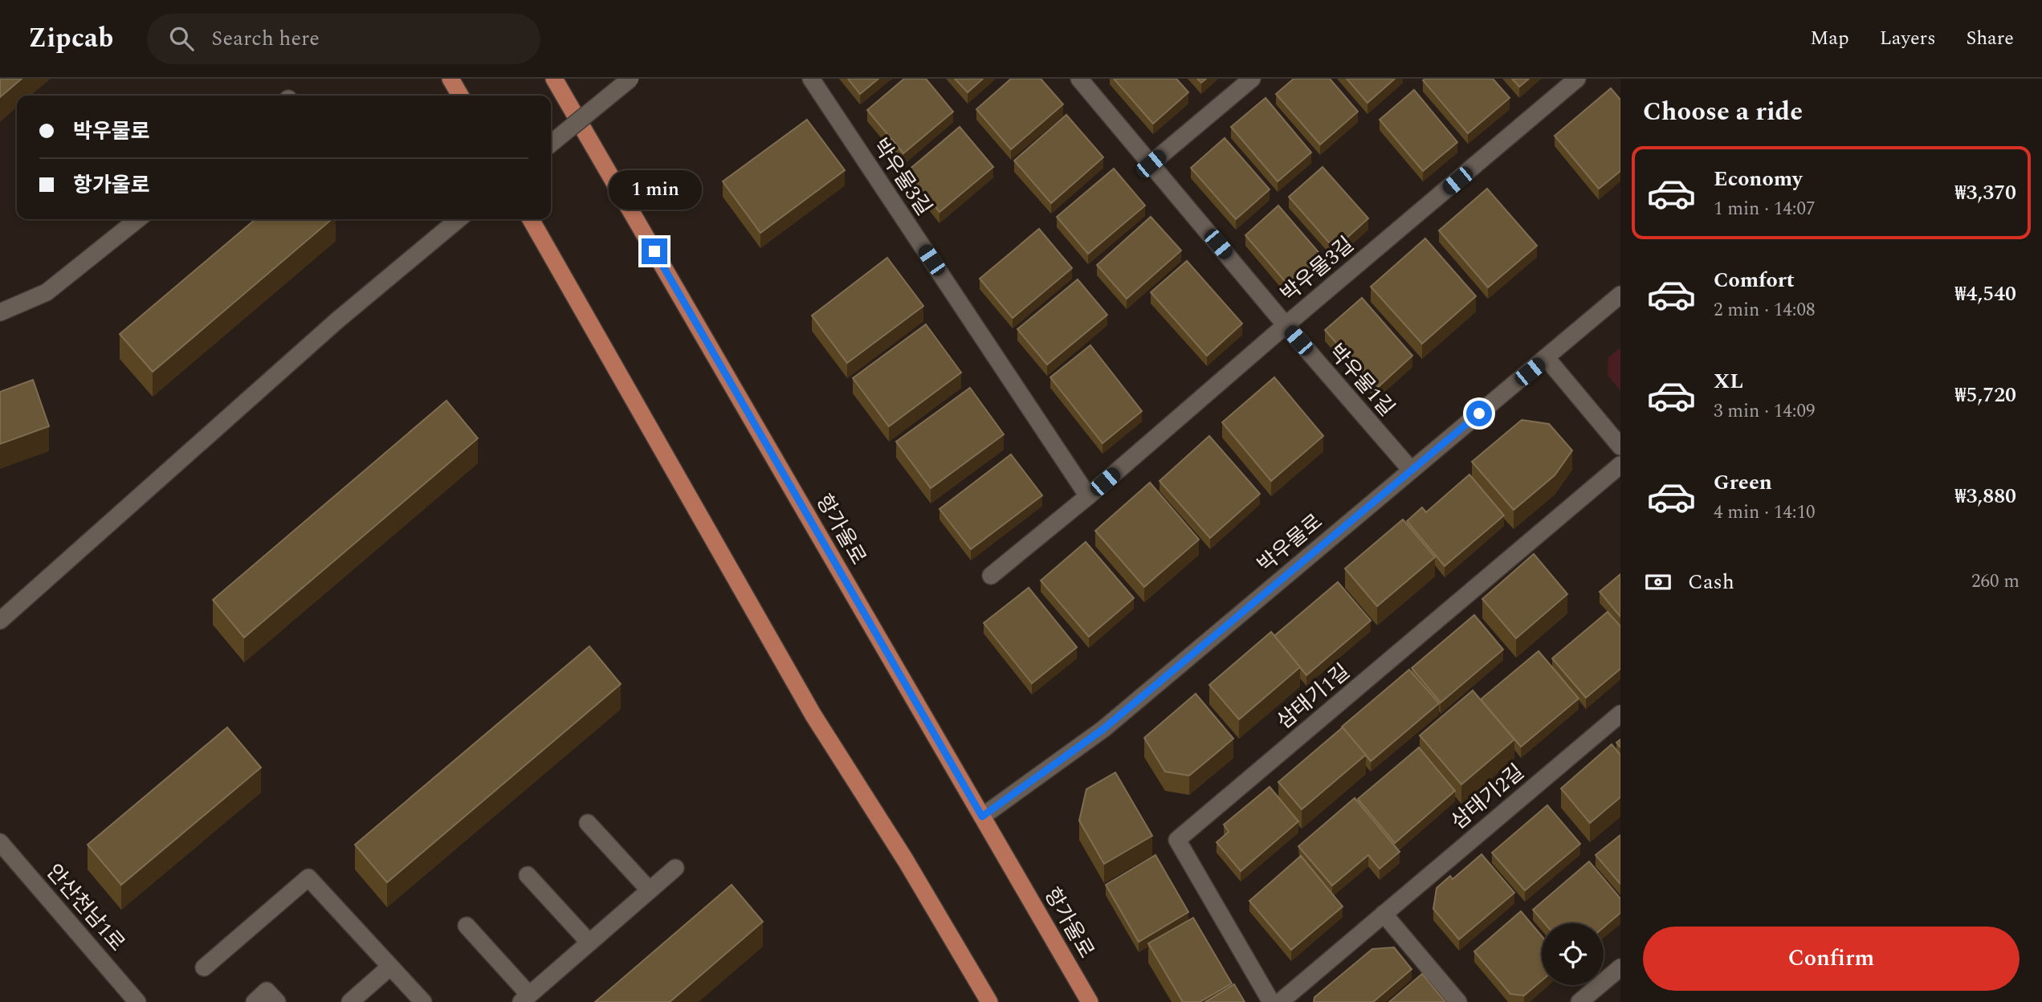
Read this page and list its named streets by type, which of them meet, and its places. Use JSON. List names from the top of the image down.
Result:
{
  "streets": {
    "main road": ["항가울로"],
    "street": [
      "박우물3길",
      "박우물1길",
      "박우물로",
      "삼태기1길",
      "삼태기2길",
      "안산천남1로"
    ]
  },
  "crossings": [
    ["박우물3길", "박우물1길"],
    ["박우물1길", "박우물로"],
    ["항가울로", "박우물로"]
  ],
  "page": {
    "header": "Zipcab",
    "search": "Search here",
    "nav": ["Map", "Layers", "Share"],
    "heading": "Choose a ride",
    "banner": ["박우물로", "항가울로"],
    "list": [
      {
        "name": "Economy",
        "note": "1 min · 14:07",
        "value": "₩3,370"
      },
      {
        "name": "Comfort",
        "note": "2 min · 14:08",
        "value": "₩4,540"
      },
      {
        "name": "XL",
        "note": "3 min · 14:09",
        "value": "₩5,720"
      },
      {
        "name": "Green",
        "note": "4 min · 14:10",
        "value": "₩3,880"
      }
    ],
    "bubble": "1 min",
    "pay": ["Cash", "260 m"],
    "buttons": "Confirm"
  }
}
